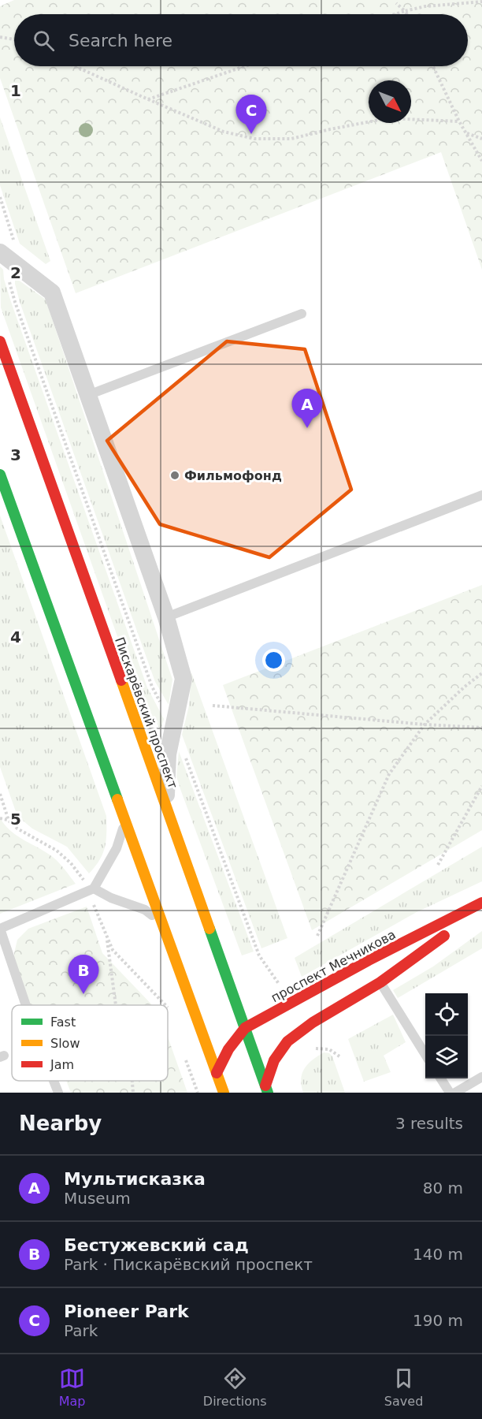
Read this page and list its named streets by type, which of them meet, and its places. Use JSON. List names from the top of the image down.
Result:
{
  "streets": {
    "main road": ["Пискарёвский проспект", "проспект Мечникова"]
  },
  "crossings": [
    ["Пискарёвский проспект", "проспект Мечникова"]
  ],
  "places": ["Фильмофонд"],
  "legend": ["Fast", "Slow", "Jam"],
  "north": "bottom right",
  "page": {
    "search": "Search here",
    "pins": ["C", "A", "B"],
    "heading": ["Nearby", "3 results"],
    "list": [
      {
        "mark": "A",
        "name": "Мультисказка",
        "note": "Museum",
        "value": "80 m"
      },
      {
        "mark": "B",
        "name": "Бестужевский сад",
        "note": "Park · Пискарёвский проспект",
        "value": "140 m"
      },
      {
        "mark": "C",
        "name": "Pioneer Park",
        "note": "Park",
        "value": "190 m"
      }
    ],
    "nav": ["Map", "Directions", "Saved"]
  },
  "grid": {
    "rows": [
      "1",
      "2",
      "3",
      "4",
      "5"
    ]
  }
}
